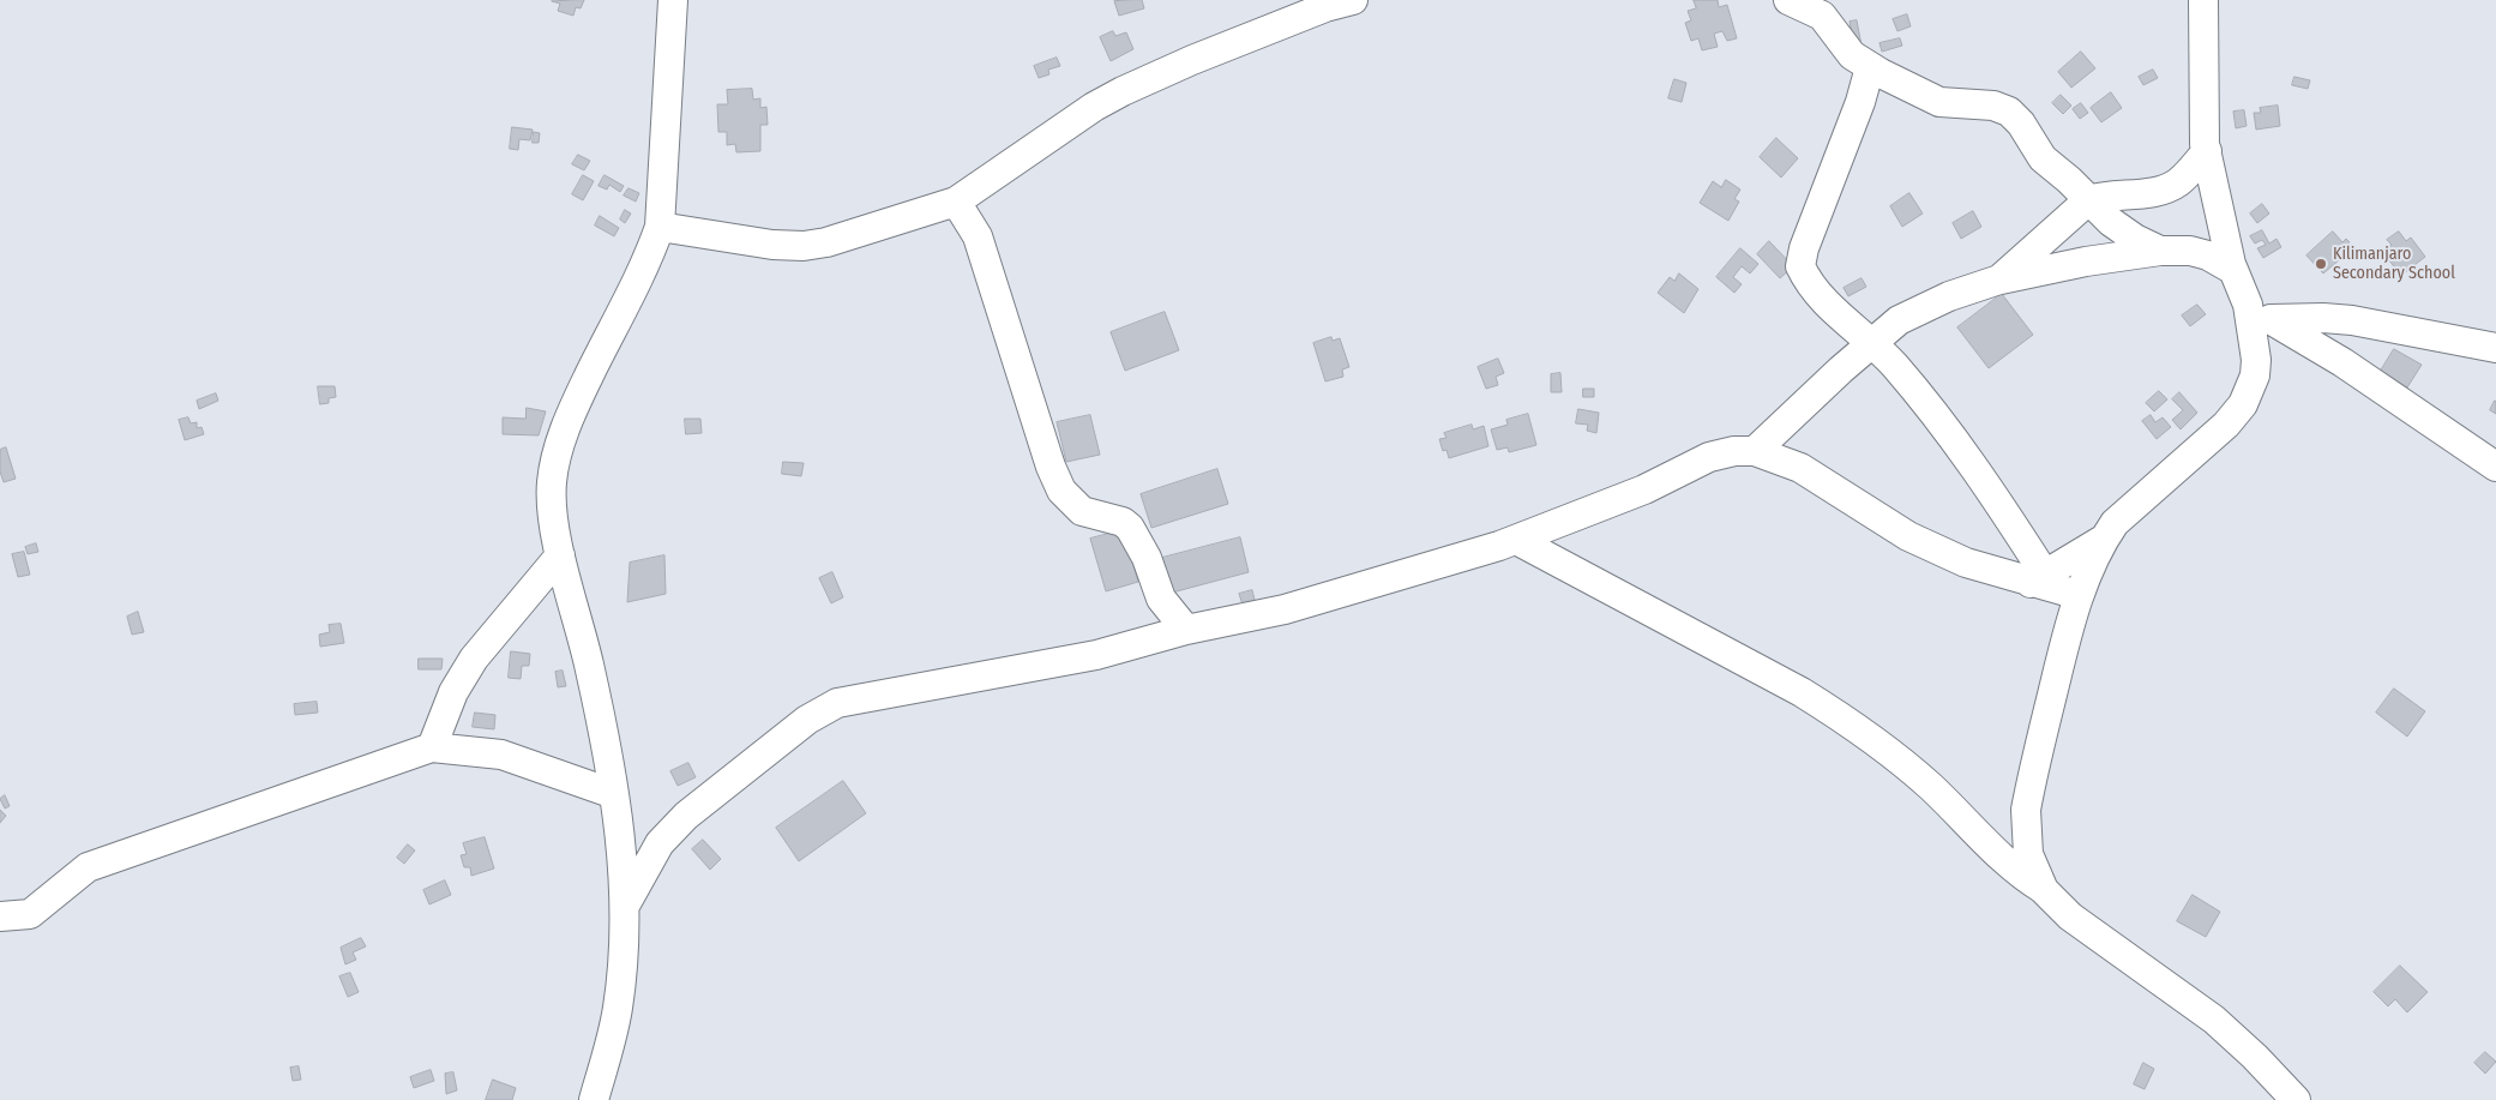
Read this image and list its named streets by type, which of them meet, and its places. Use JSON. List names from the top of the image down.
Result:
{
  "places": ["Kilimanjaro Secondary School"]
}
